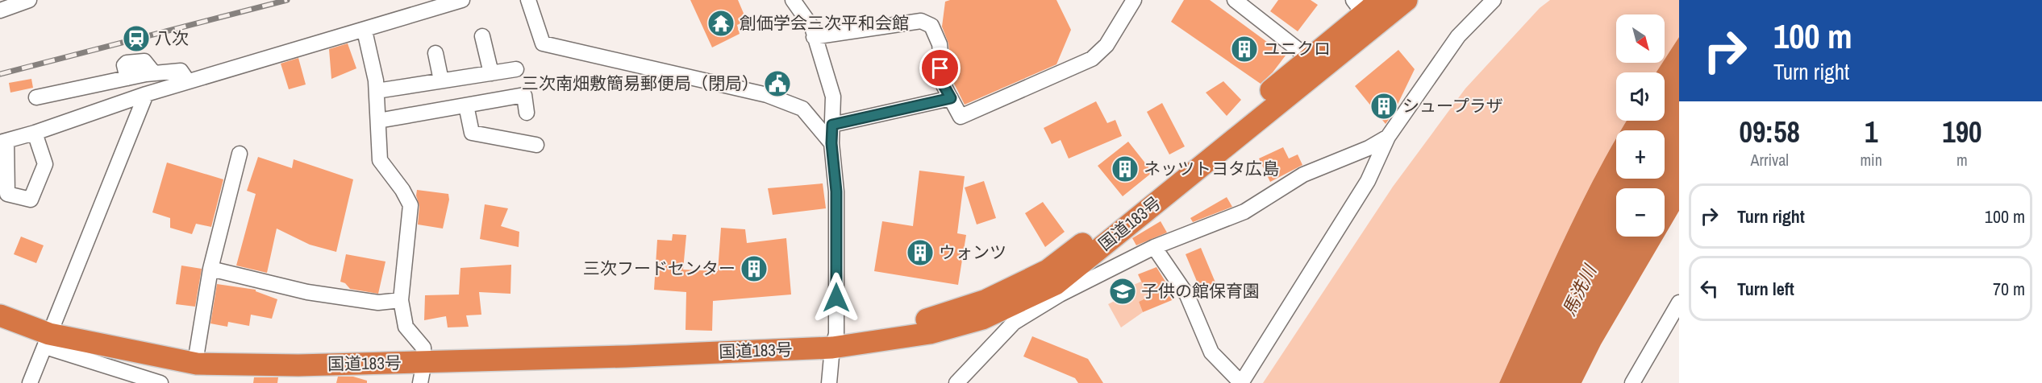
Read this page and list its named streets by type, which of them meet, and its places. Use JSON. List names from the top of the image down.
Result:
{
  "streets": {
    "highway": ["国道183号"]
  },
  "water": ["馬洗川"],
  "places": {
    "temple": ["創価学会三次平和会館"],
    "station": ["八次"],
    "building": [
      "ユニクロ",
      "シュープラザ",
      "ネッツトヨタ広島",
      "ウォンツ",
      "三次フードセンター"
    ],
    "public building": ["三次南畑敷簡易郵便局（閉局）"],
    "school or university": ["子供の館保育園"]
  },
  "north": "bottom right",
  "page": {
    "turn": ["100 m", "Turn right"],
    "map_buttons": ["+", "−"],
    "eta": [
      "09:58",
      "Arrival",
      "1",
      "min",
      "190",
      "m"
    ],
    "list": [
      {
        "name": "Turn right",
        "value": "100 m"
      },
      {
        "name": "Turn left",
        "value": "70 m"
      }
    ]
  }
}
